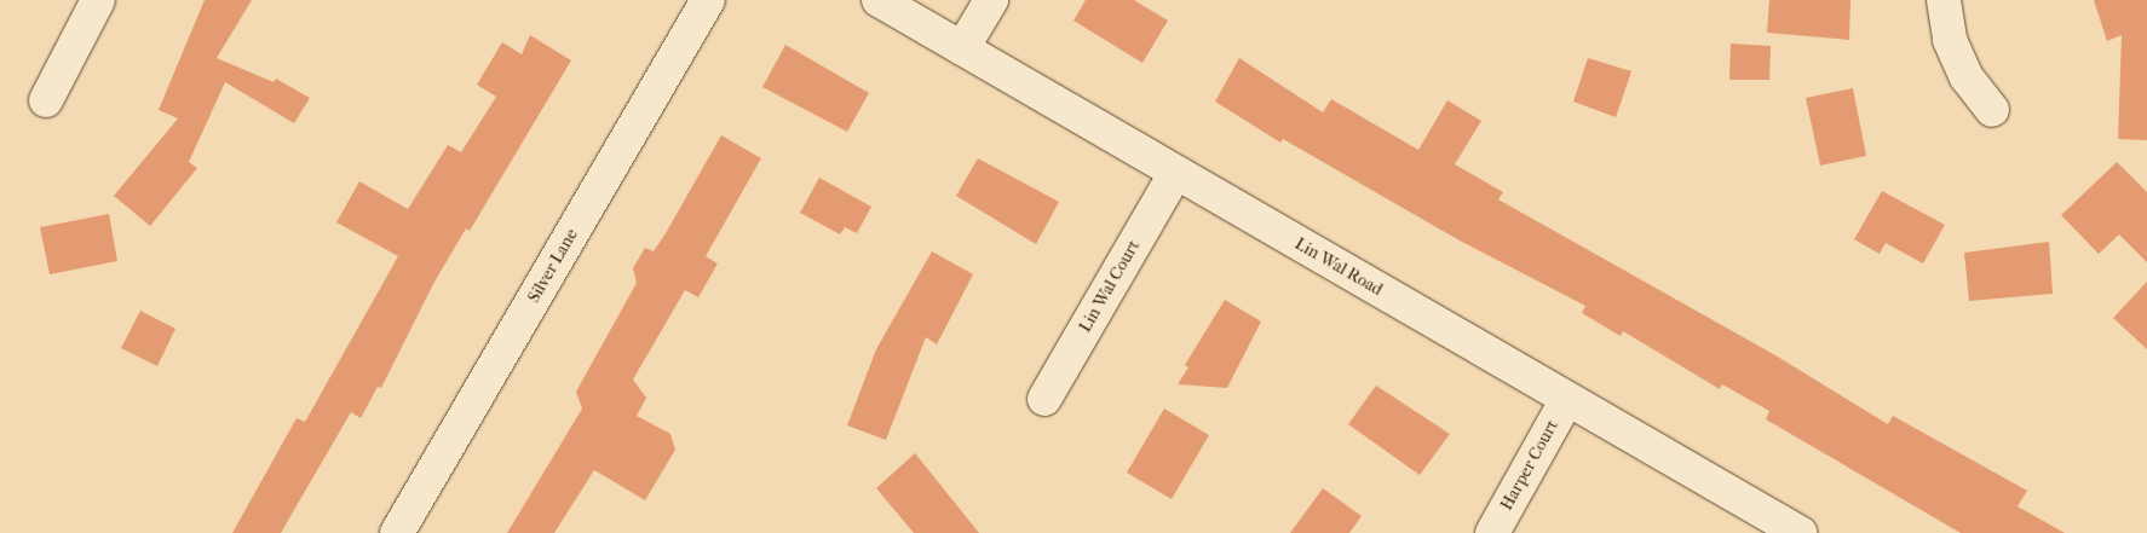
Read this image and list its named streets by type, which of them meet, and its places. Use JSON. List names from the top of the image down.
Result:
{
  "streets": {
    "street": [
      "Silver Lane",
      "Lin Wal Road",
      "Lin Wal Court",
      "Harper Court"
    ]
  },
  "crossings": [
    ["Lin Wal Road", "Lin Wal Court"],
    ["Lin Wal Road", "Harper Court"]
  ]
}
